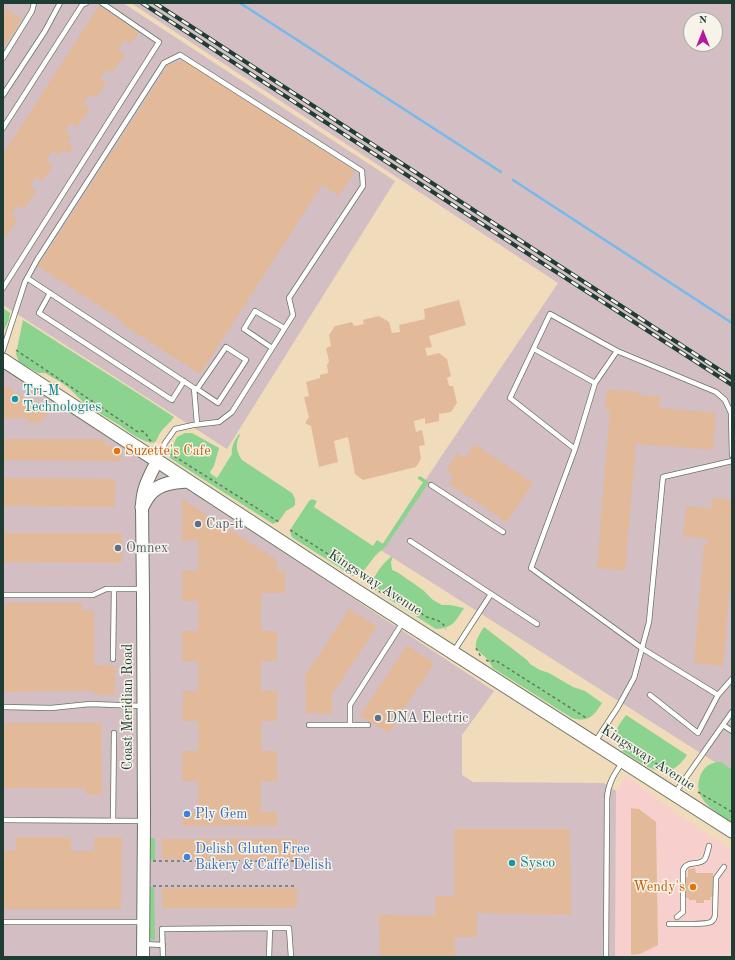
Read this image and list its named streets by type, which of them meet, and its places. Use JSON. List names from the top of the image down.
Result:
{
  "streets": {
    "main road": ["Kingsway Avenue"],
    "street": ["Coast Meridian Road"]
  },
  "crossings": [
    ["Kingsway Avenue", "Coast Meridian Road"]
  ],
  "places": [
    "Tri-M Technologies",
    "Suzette's Cafe",
    "Cap-it",
    "Omnex",
    "DNA Electric",
    "Ply Gem",
    "Delish Gluten Free Bakery & Caffé Delish",
    "Sysco",
    "Wendy's"
  ],
  "north": "top"
}
